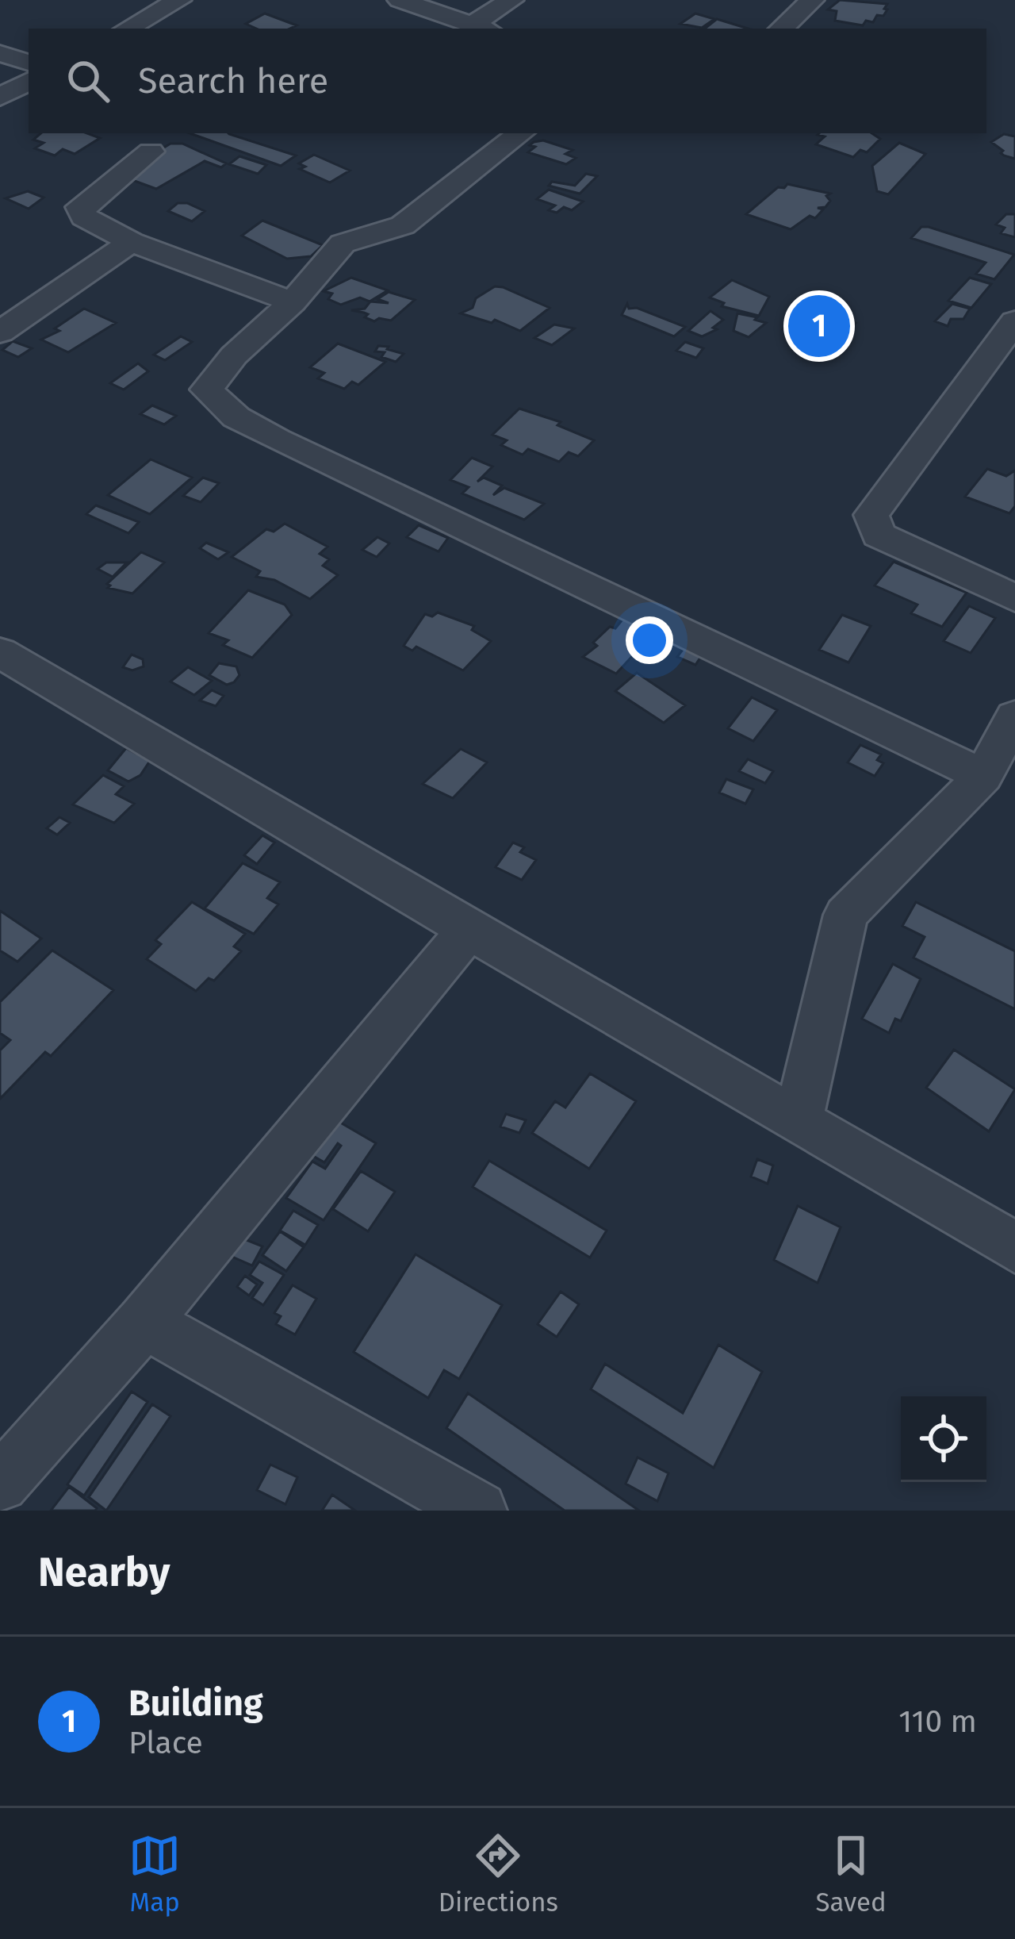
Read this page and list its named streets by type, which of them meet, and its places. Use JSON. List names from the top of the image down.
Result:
{
  "page": {
    "search": "Search here",
    "pins": "1",
    "heading": "Nearby",
    "list": [
      {
        "mark": "1",
        "name": "Building",
        "note": "Place",
        "value": "110 m"
      }
    ],
    "nav": ["Map", "Directions", "Saved"]
  }
}
